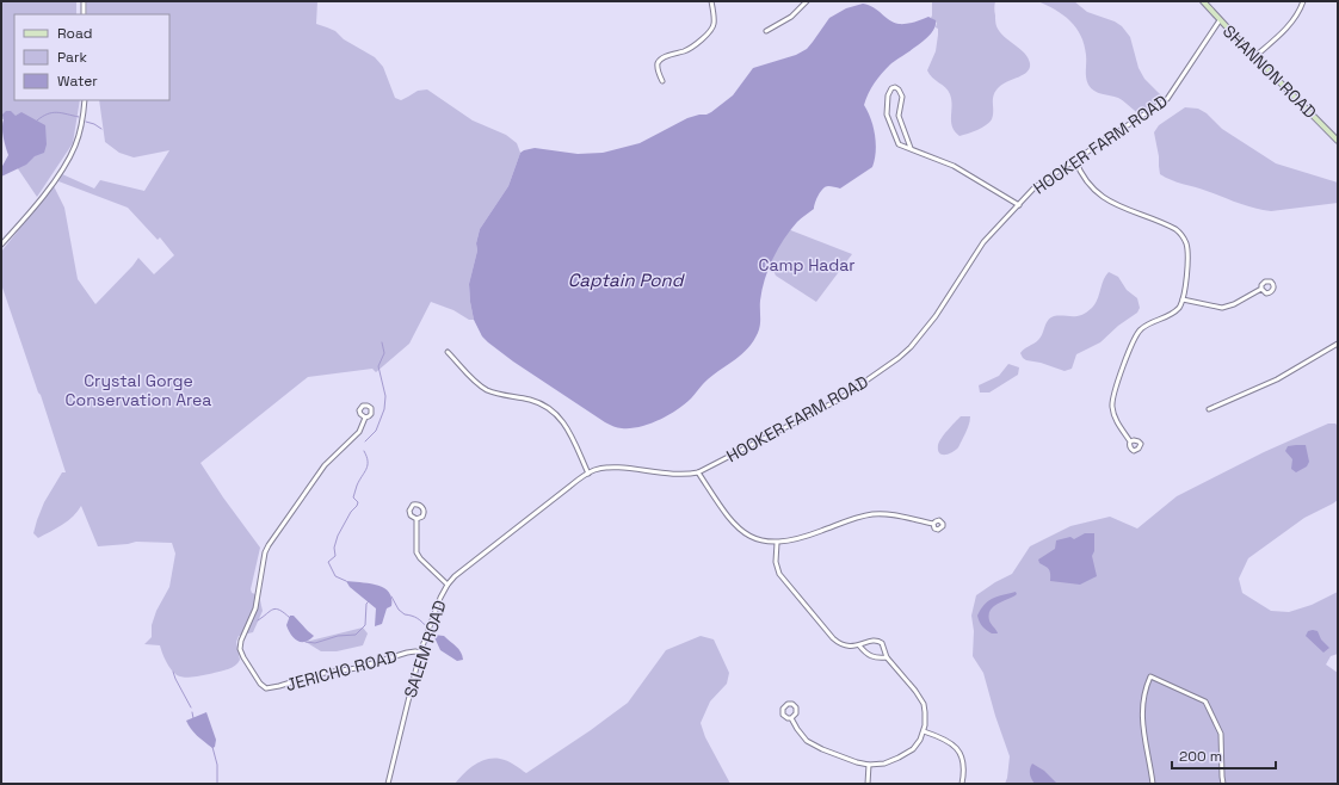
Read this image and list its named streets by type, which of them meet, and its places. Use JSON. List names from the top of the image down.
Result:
{
  "streets": {
    "street": [
      "SHANNON ROAD",
      "HOOKER FARM ROAD",
      "SALEM ROAD",
      "JERICHO ROAD"
    ]
  },
  "crossings": [
    ["SHANNON ROAD", "HOOKER FARM ROAD"],
    ["HOOKER FARM ROAD", "SALEM ROAD"],
    ["SALEM ROAD", "JERICHO ROAD"]
  ],
  "water": ["Captain Pond"],
  "parks": ["Camp Hadar", "Crystal Gorge Conservation Area"],
  "legend": ["Road", "Park", "Water"],
  "scale_bar": "200 m"
}
